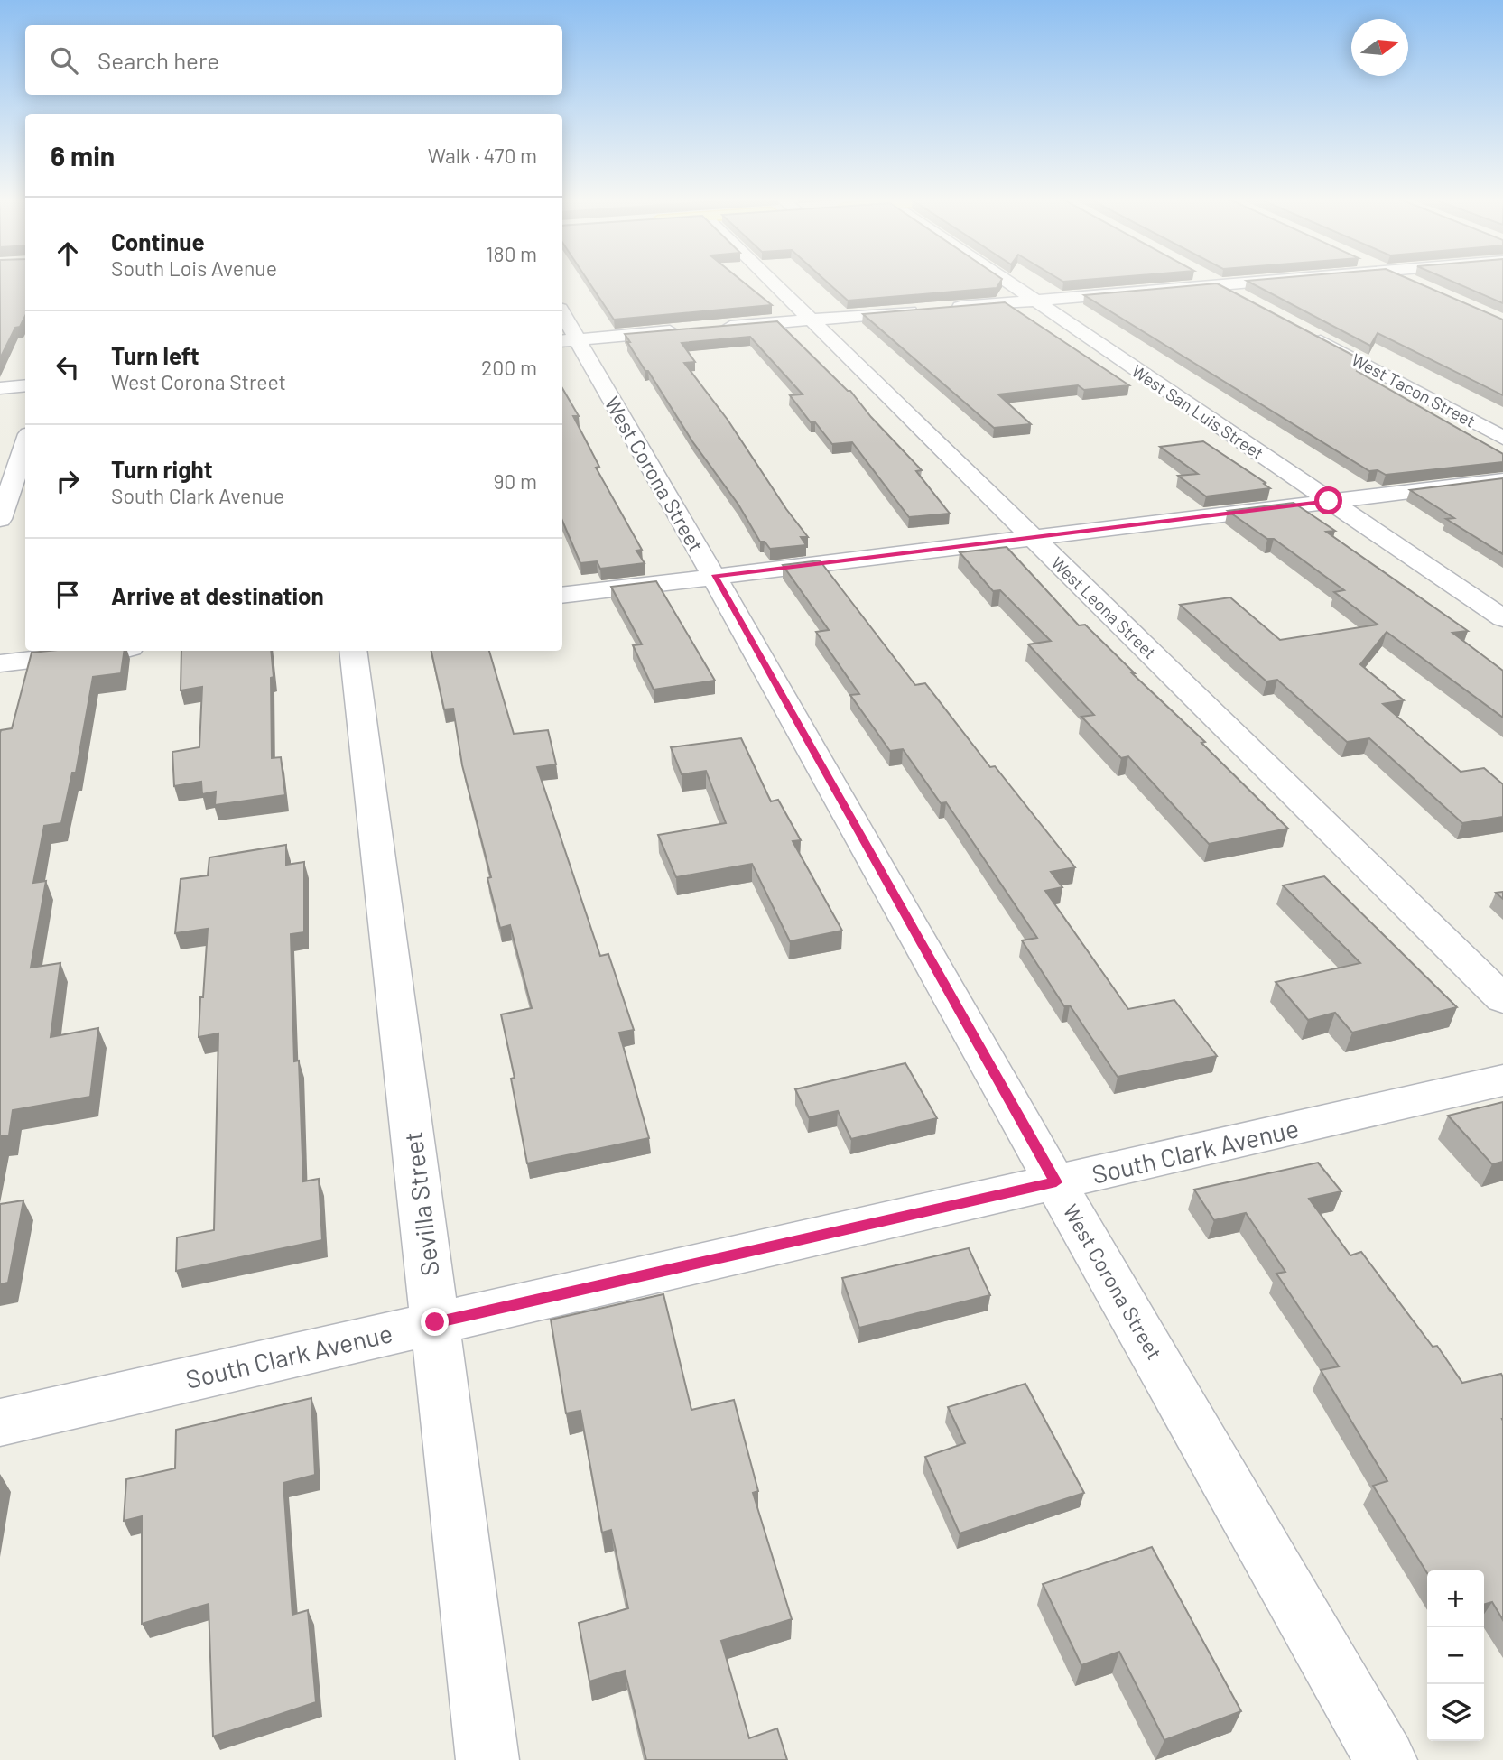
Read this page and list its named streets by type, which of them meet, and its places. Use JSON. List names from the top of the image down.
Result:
{
  "streets": {
    "street": [
      "West Tacon Street",
      "West San Luis Street",
      "West Corona Street",
      "West Leona Street",
      "South Clark Avenue",
      "Sevilla Street"
    ]
  },
  "crossings": [
    ["West Corona Street", "South Clark Avenue"],
    ["South Clark Avenue", "Sevilla Street"]
  ],
  "north": "right",
  "page": {
    "search": "Search here",
    "heading": ["6 min", "Walk · 470 m"],
    "list": [
      ["Continue", "South Lois Avenue", "180 m"],
      ["Turn left", "West Corona Street", "200 m"],
      ["Turn right", "South Clark Avenue", "90 m"],
      "Arrive at destination"
    ],
    "map_buttons": ["+", "−"]
  }
}
